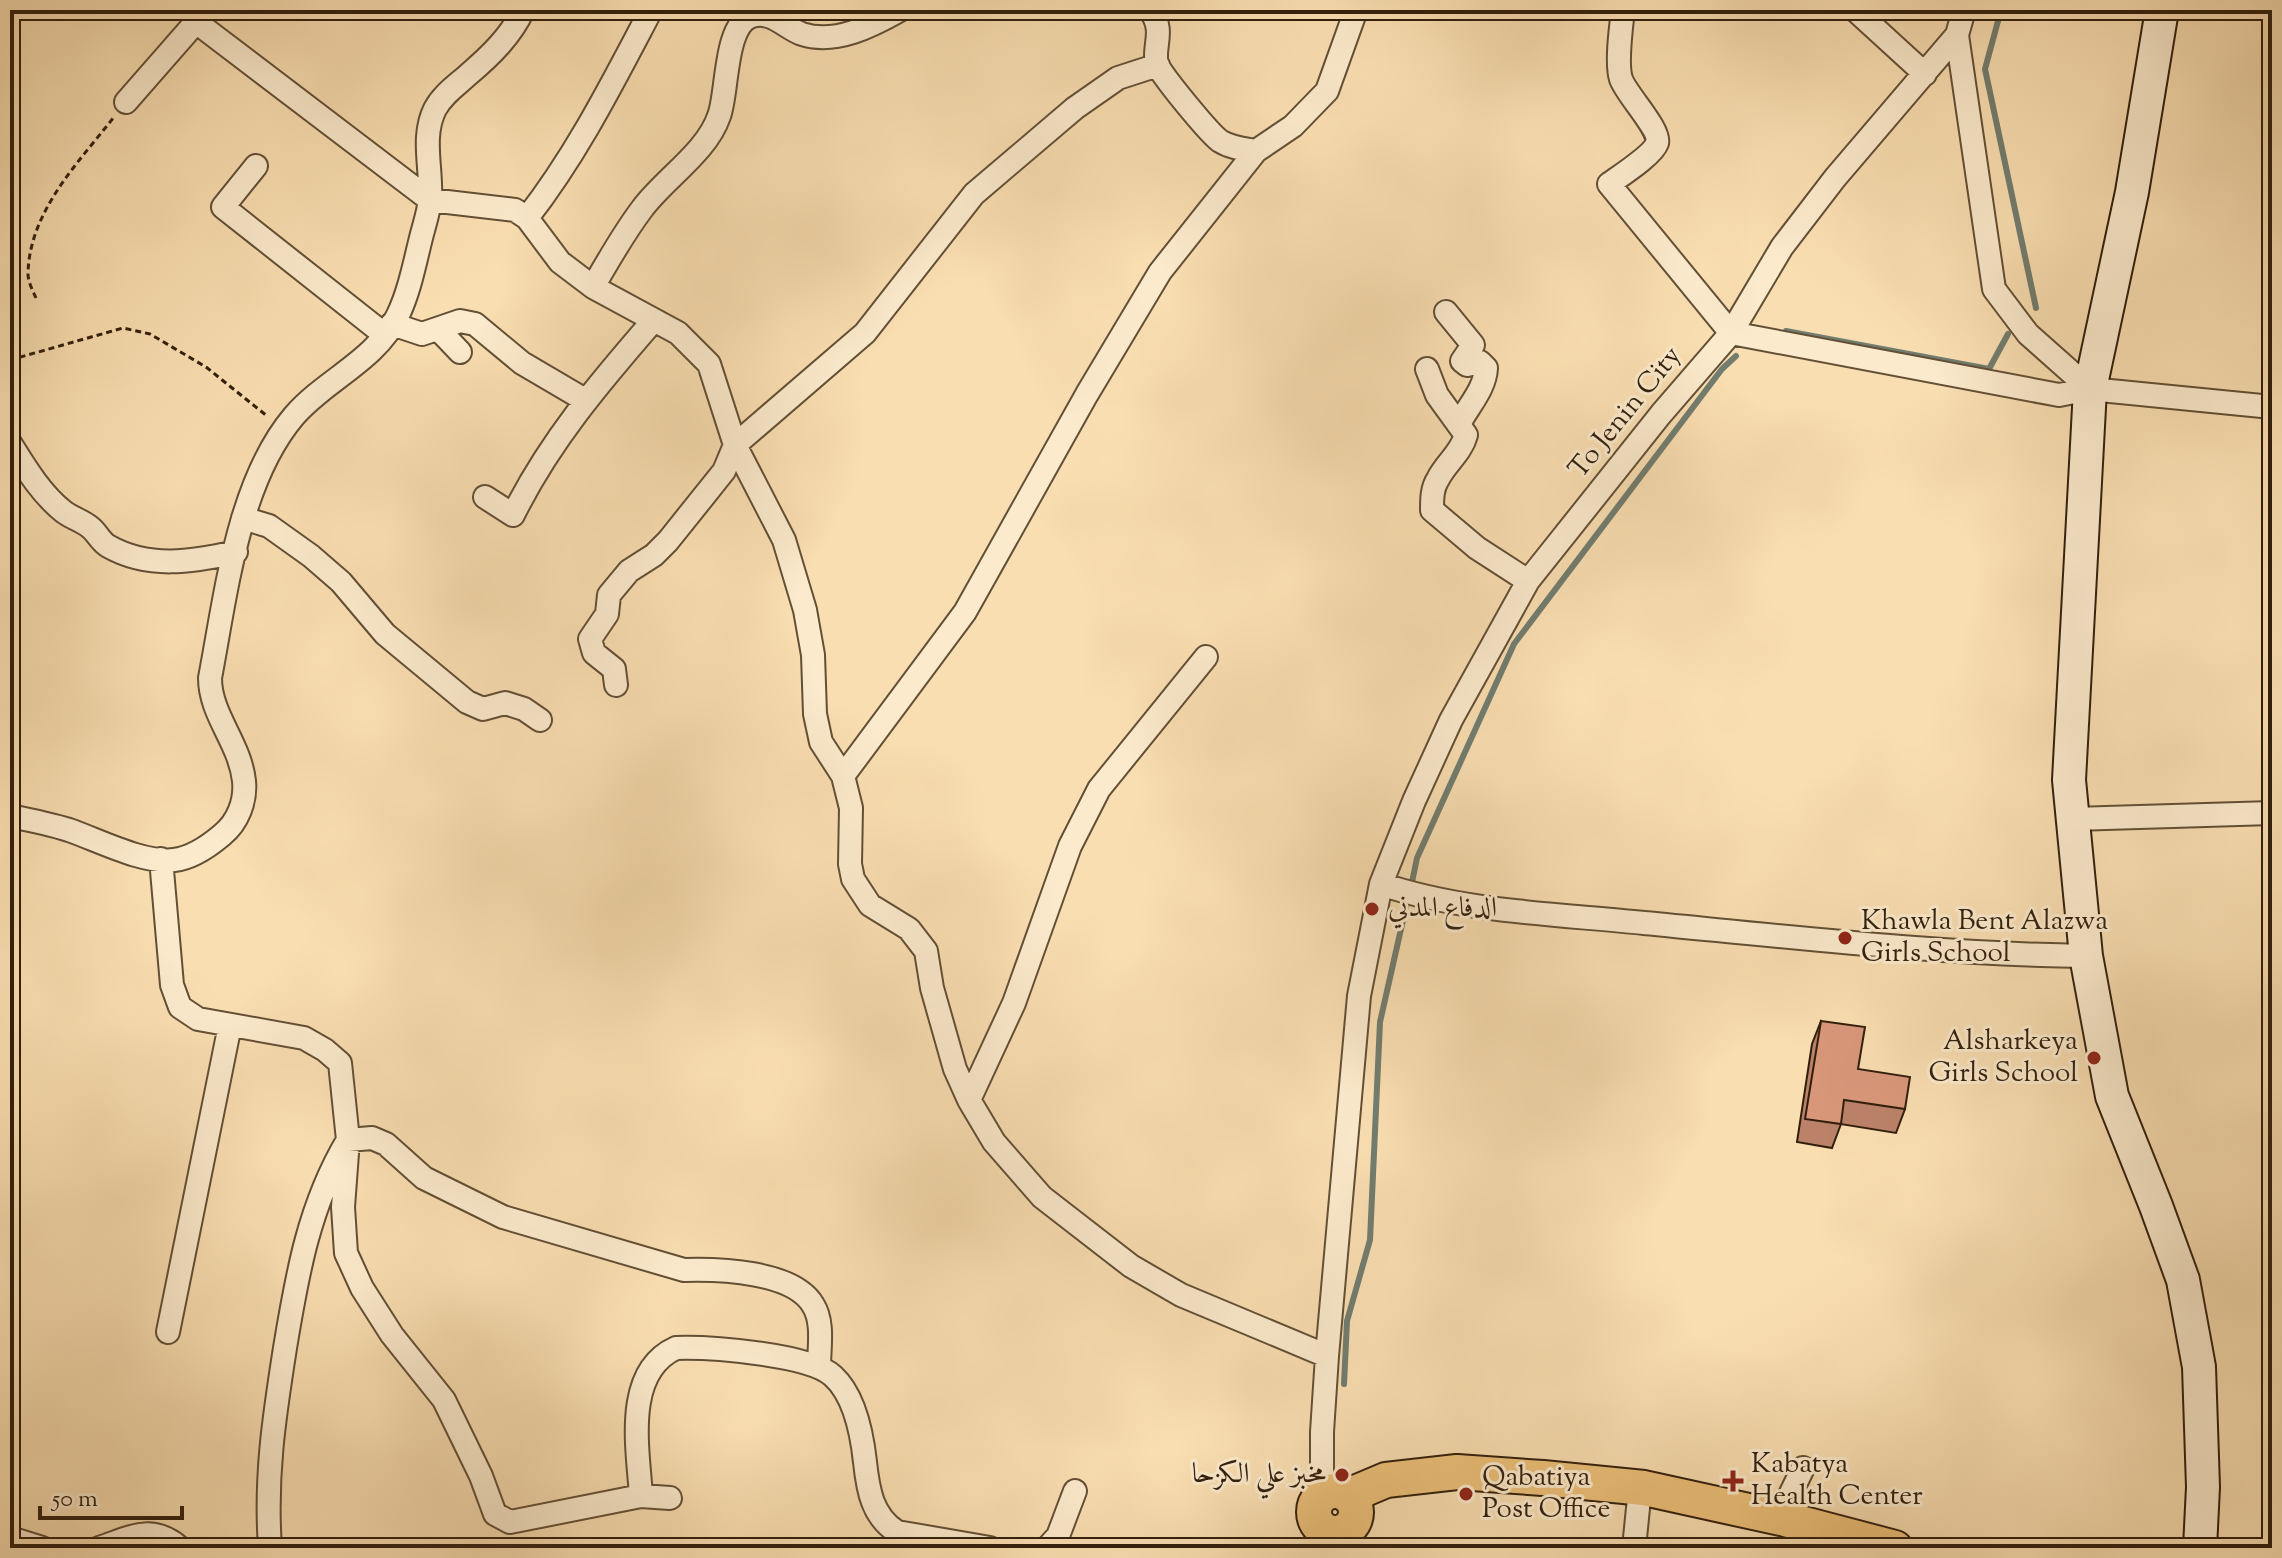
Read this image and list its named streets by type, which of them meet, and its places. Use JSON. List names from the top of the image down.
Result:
{
  "streets": {
    "street": ["To Jenin City"]
  },
  "places": {
    "other": [
      "الدفاع المدني",
      "Khawla Bent Alazwa Girls School",
      "Alsharkeya Girls School",
      "مخبز علي الكزحا",
      "Qabatiya Post Office"
    ],
    "health": ["Kabatya Health Center"]
  },
  "scale_bar": "50 m"
}
